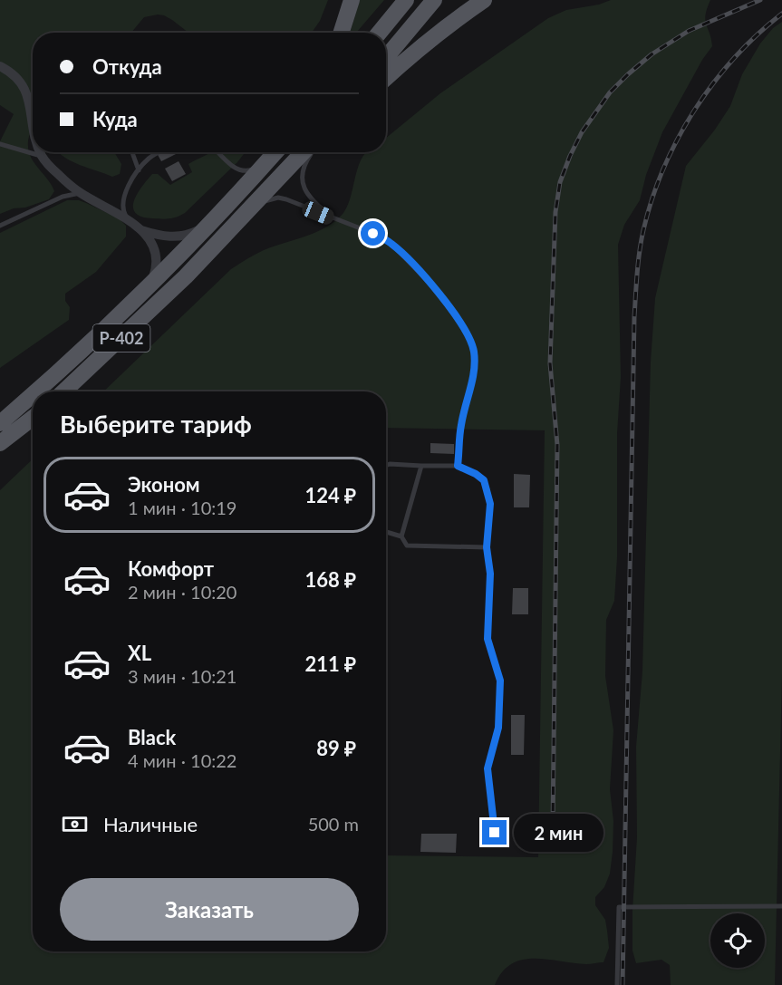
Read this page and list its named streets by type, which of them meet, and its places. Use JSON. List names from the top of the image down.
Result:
{
  "streets": {
    "main road": ["Р-402"]
  },
  "page": {
    "banner": ["Откуда", "Куда"],
    "heading": "Выберите тариф",
    "list": [
      {
        "name": "Эконом",
        "note": "1 мин · 10:19",
        "value": "124 ₽"
      },
      {
        "name": "Комфорт",
        "note": "2 мин · 10:20",
        "value": "168 ₽"
      },
      {
        "name": "XL",
        "note": "3 мин · 10:21",
        "value": "211 ₽"
      },
      {
        "name": "Black",
        "note": "4 мин · 10:22",
        "value": "89 ₽"
      }
    ],
    "pay": ["Наличные", "500 m"],
    "bubble": "2 мин",
    "buttons": "Заказать"
  }
}
